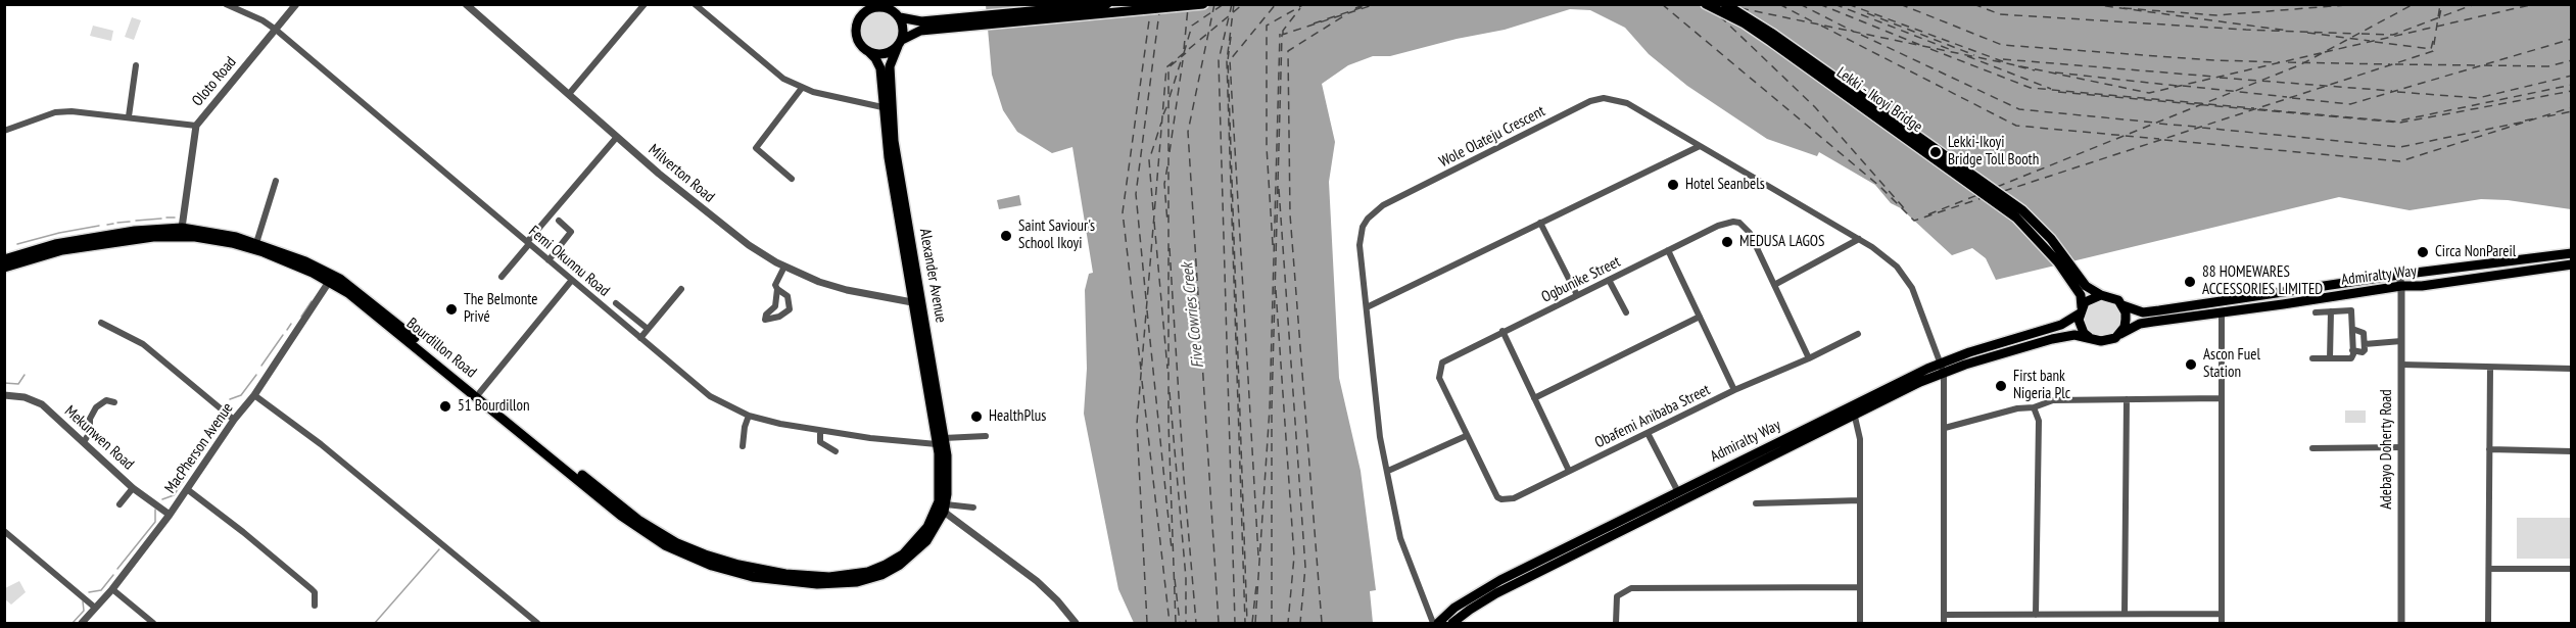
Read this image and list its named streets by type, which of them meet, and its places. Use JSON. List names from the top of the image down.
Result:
{
  "streets": {
    "main road": [
      "Lekki - Ikoyi Bridge",
      "Alexander Avenue",
      "Admiralty Way",
      "Bourdillon Road"
    ],
    "street": [
      "Oloto Road",
      "Wole Olateju Crescent",
      "Milverton Road",
      "Femi Okunnu Road",
      "Ogbunike Street",
      "Obafemi Anibaba Street",
      "Mekunwen Road",
      "MacPherson Avenue",
      "Adebayo Doherty Road"
    ]
  },
  "crossings": [
    ["Oloto Road", "Femi Okunnu Road"],
    ["Oloto Road", "Bourdillon Road"],
    ["Wole Olateju Crescent", "Admiralty Way"],
    ["Milverton Road", "Alexander Avenue"],
    ["Femi Okunnu Road", "Alexander Avenue"],
    ["Alexander Avenue", "Bourdillon Road"],
    ["Admiralty Way", "Adebayo Doherty Road"],
    ["Ogbunike Street", "Obafemi Anibaba Street"],
    ["Bourdillon Road", "MacPherson Avenue"],
    ["Mekunwen Road", "MacPherson Avenue"]
  ],
  "water": ["Five Cowries Creek"],
  "places": [
    "Lekki-Ikoyi Bridge Toll Booth",
    "Hotel Seanbels",
    "Saint Saviour's School Ikoyi",
    "MEDUSA LAGOS",
    "Circa NonPareil",
    "88 HOMEWARES ACCESSORIES LIMITED",
    "The Belmonte Privé",
    "Ascon Fuel Station",
    "First bank Nigeria Plc",
    "51 Bourdillon",
    "HealthPlus"
  ]
}
